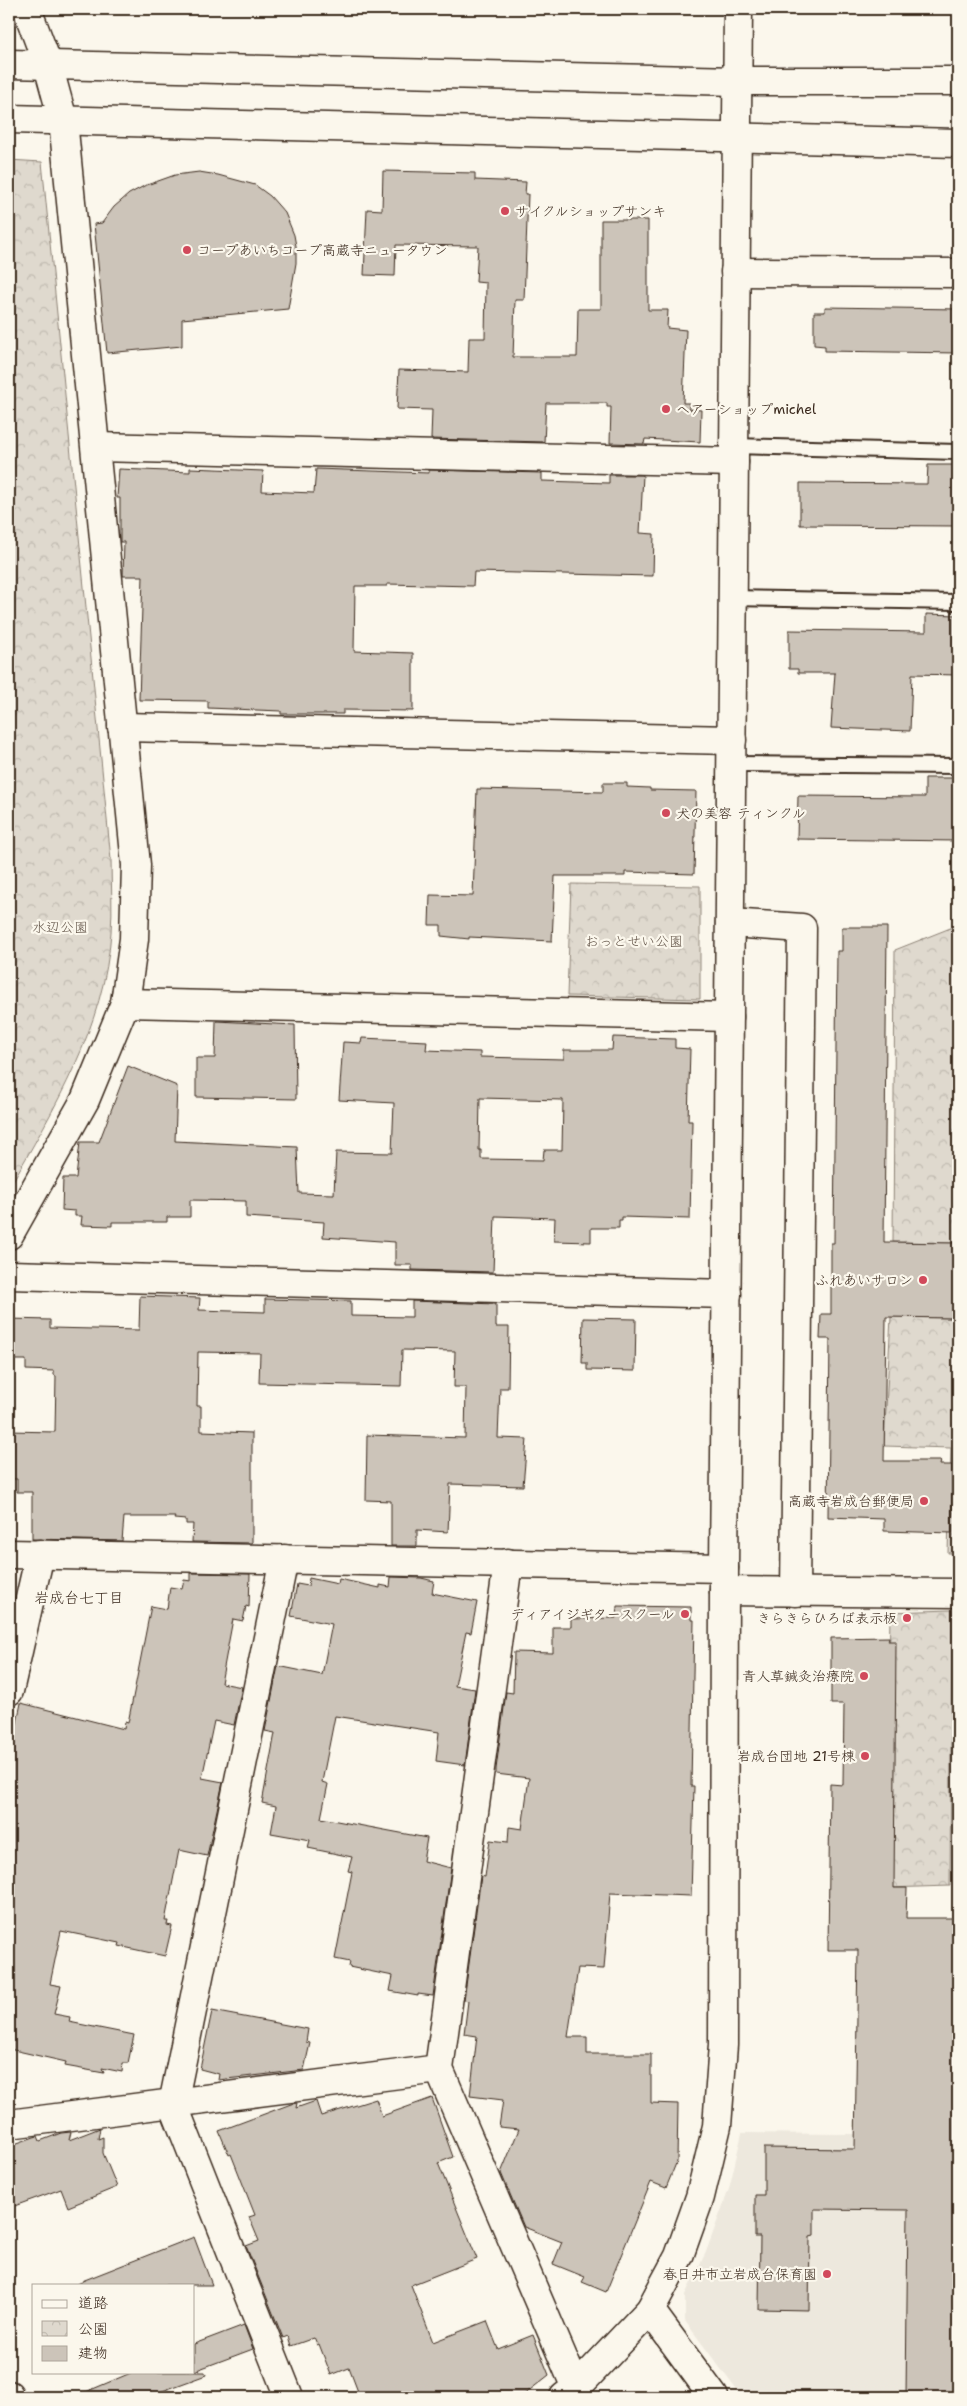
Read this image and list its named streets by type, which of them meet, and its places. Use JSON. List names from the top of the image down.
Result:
{
  "districts": ["岩成台七丁目"],
  "parks": ["水辺公園", "おっとせい公園"],
  "places": [
    "サイクルショップサンキ",
    "コープあいちコープ高蔵寺ニュータウン",
    "ヘアーショップmichel",
    "犬の美容 ティンクル",
    "ふれあいサロン",
    "高蔵寺岩成台郵便局",
    "ディアイジギタースクール",
    "きらきらひろば表示板",
    "青人草鍼灸治療院",
    "岩成台団地 21号棟",
    "春日井市立岩成台保育園"
  ],
  "legend": ["道路", "公園", "建物"]
}
